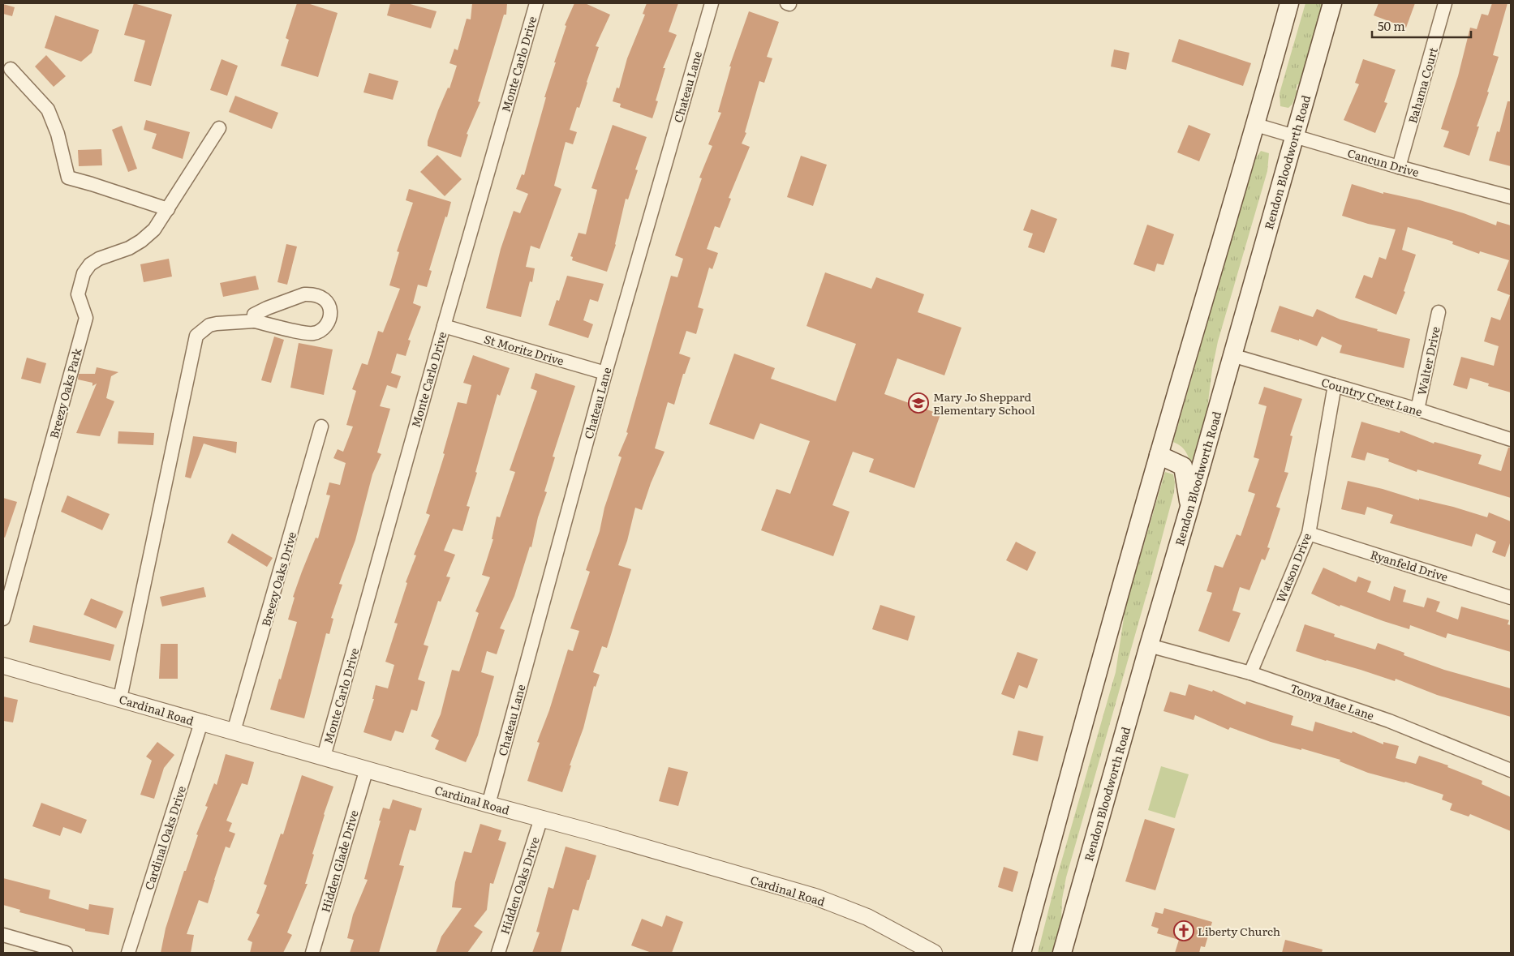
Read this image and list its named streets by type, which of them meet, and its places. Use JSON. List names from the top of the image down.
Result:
{
  "streets": {
    "main road": ["Rendon Bloodworth Road"],
    "street": [
      "Monte Carlo Drive",
      "Bahama Court",
      "Chateau Lane",
      "Cancun Drive",
      "St Moritz Drive",
      "Walter Drive",
      "Breezy Oaks Park",
      "Country Crest Lane",
      "Ryanfeld Drive",
      "Watson Drive",
      "Breezy Oaks Drive",
      "Tonya Mae Lane",
      "Cardinal Road",
      "Cardinal Oaks Drive",
      "Hidden Glade Drive",
      "Hidden Oaks Drive"
    ]
  },
  "crossings": [
    ["Monte Carlo Drive", "St Moritz Drive"],
    ["Monte Carlo Drive", "Cardinal Road"],
    ["Bahama Court", "Cancun Drive"],
    ["Chateau Lane", "St Moritz Drive"],
    ["Chateau Lane", "Cardinal Road"],
    ["Rendon Bloodworth Road", "Cancun Drive"],
    ["Rendon Bloodworth Road", "Country Crest Lane"],
    ["Rendon Bloodworth Road", "Tonya Mae Lane"],
    ["Walter Drive", "Country Crest Lane"],
    ["Country Crest Lane", "Watson Drive"],
    ["Ryanfeld Drive", "Watson Drive"],
    ["Watson Drive", "Tonya Mae Lane"],
    ["Breezy Oaks Drive", "Cardinal Road"],
    ["Cardinal Road", "Cardinal Oaks Drive"],
    ["Cardinal Road", "Hidden Glade Drive"],
    ["Cardinal Road", "Hidden Oaks Drive"]
  ],
  "places": {
    "school or university": ["Mary Jo Sheppard Elementary School"],
    "church": ["Liberty Church"]
  },
  "scale_bar": "50 m"
}
